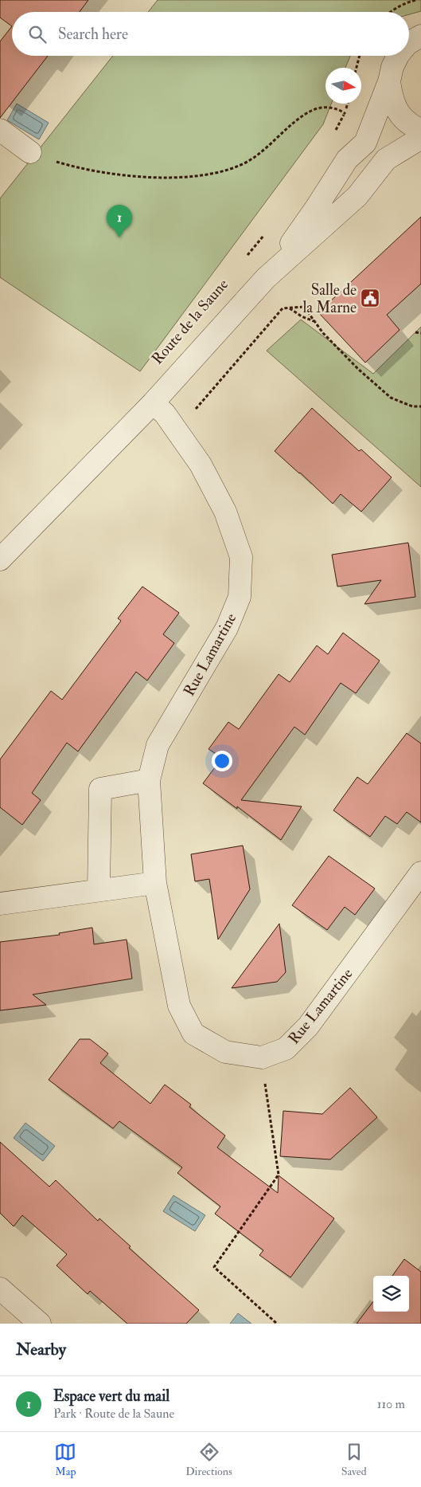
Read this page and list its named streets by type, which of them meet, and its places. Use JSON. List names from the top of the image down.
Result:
{
  "streets": {
    "street": ["Route de la Saune", "Rue Lamartine"]
  },
  "crossings": [
    ["Route de la Saune", "Rue Lamartine"]
  ],
  "places": {
    "public building": ["Salle de la Marne"]
  },
  "north": "right",
  "page": {
    "search": "Search here",
    "pins": "1",
    "heading": "Nearby",
    "list": [
      {
        "mark": "1",
        "name": "Espace vert du mail",
        "note": "Park · Route de la Saune",
        "value": "110 m"
      }
    ],
    "nav": ["Map", "Directions", "Saved"]
  }
}
